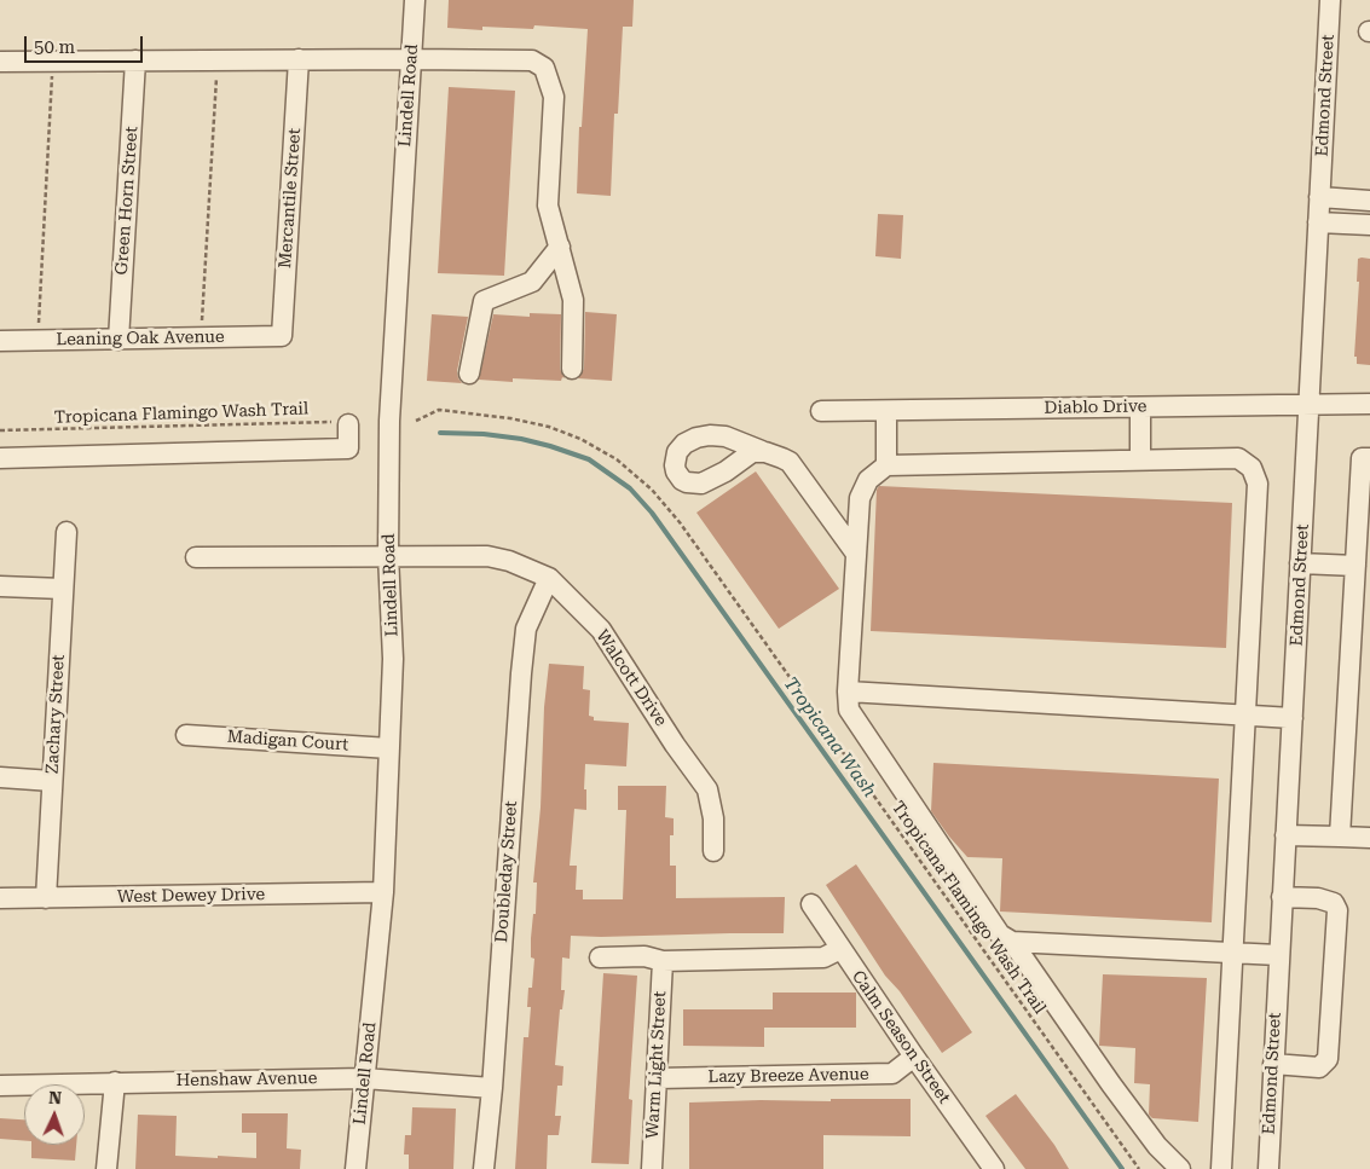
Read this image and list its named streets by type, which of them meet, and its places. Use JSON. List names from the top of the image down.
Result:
{
  "streets": {
    "street": [
      "Lindell Road",
      "Edmond Street",
      "Mercantile Street",
      "Green Horn Street",
      "Leaning Oak Avenue",
      "Diablo Drive",
      "Walcott Drive",
      "Zachary Street",
      "Madigan Court",
      "Doubleday Street",
      "West Dewey Drive",
      "Calm Season Street",
      "Warm Light Street",
      "Lazy Breeze Avenue",
      "Henshaw Avenue"
    ],
    "path": ["Tropicana Flamingo Wash Trail"]
  },
  "crossings": [
    ["Lindell Road", "Walcott Drive"],
    ["Lindell Road", "Madigan Court"],
    ["Lindell Road", "West Dewey Drive"],
    ["Lindell Road", "Henshaw Avenue"],
    ["Edmond Street", "Diablo Drive"],
    ["Mercantile Street", "Leaning Oak Avenue"],
    ["Green Horn Street", "Leaning Oak Avenue"],
    ["Walcott Drive", "Doubleday Street"],
    ["Zachary Street", "West Dewey Drive"],
    ["Doubleday Street", "Henshaw Avenue"],
    ["Calm Season Street", "Lazy Breeze Avenue"],
    ["Warm Light Street", "Lazy Breeze Avenue"]
  ],
  "water": ["Tropicana Wash"],
  "scale_bar": "50 m",
  "north": "top"
}
